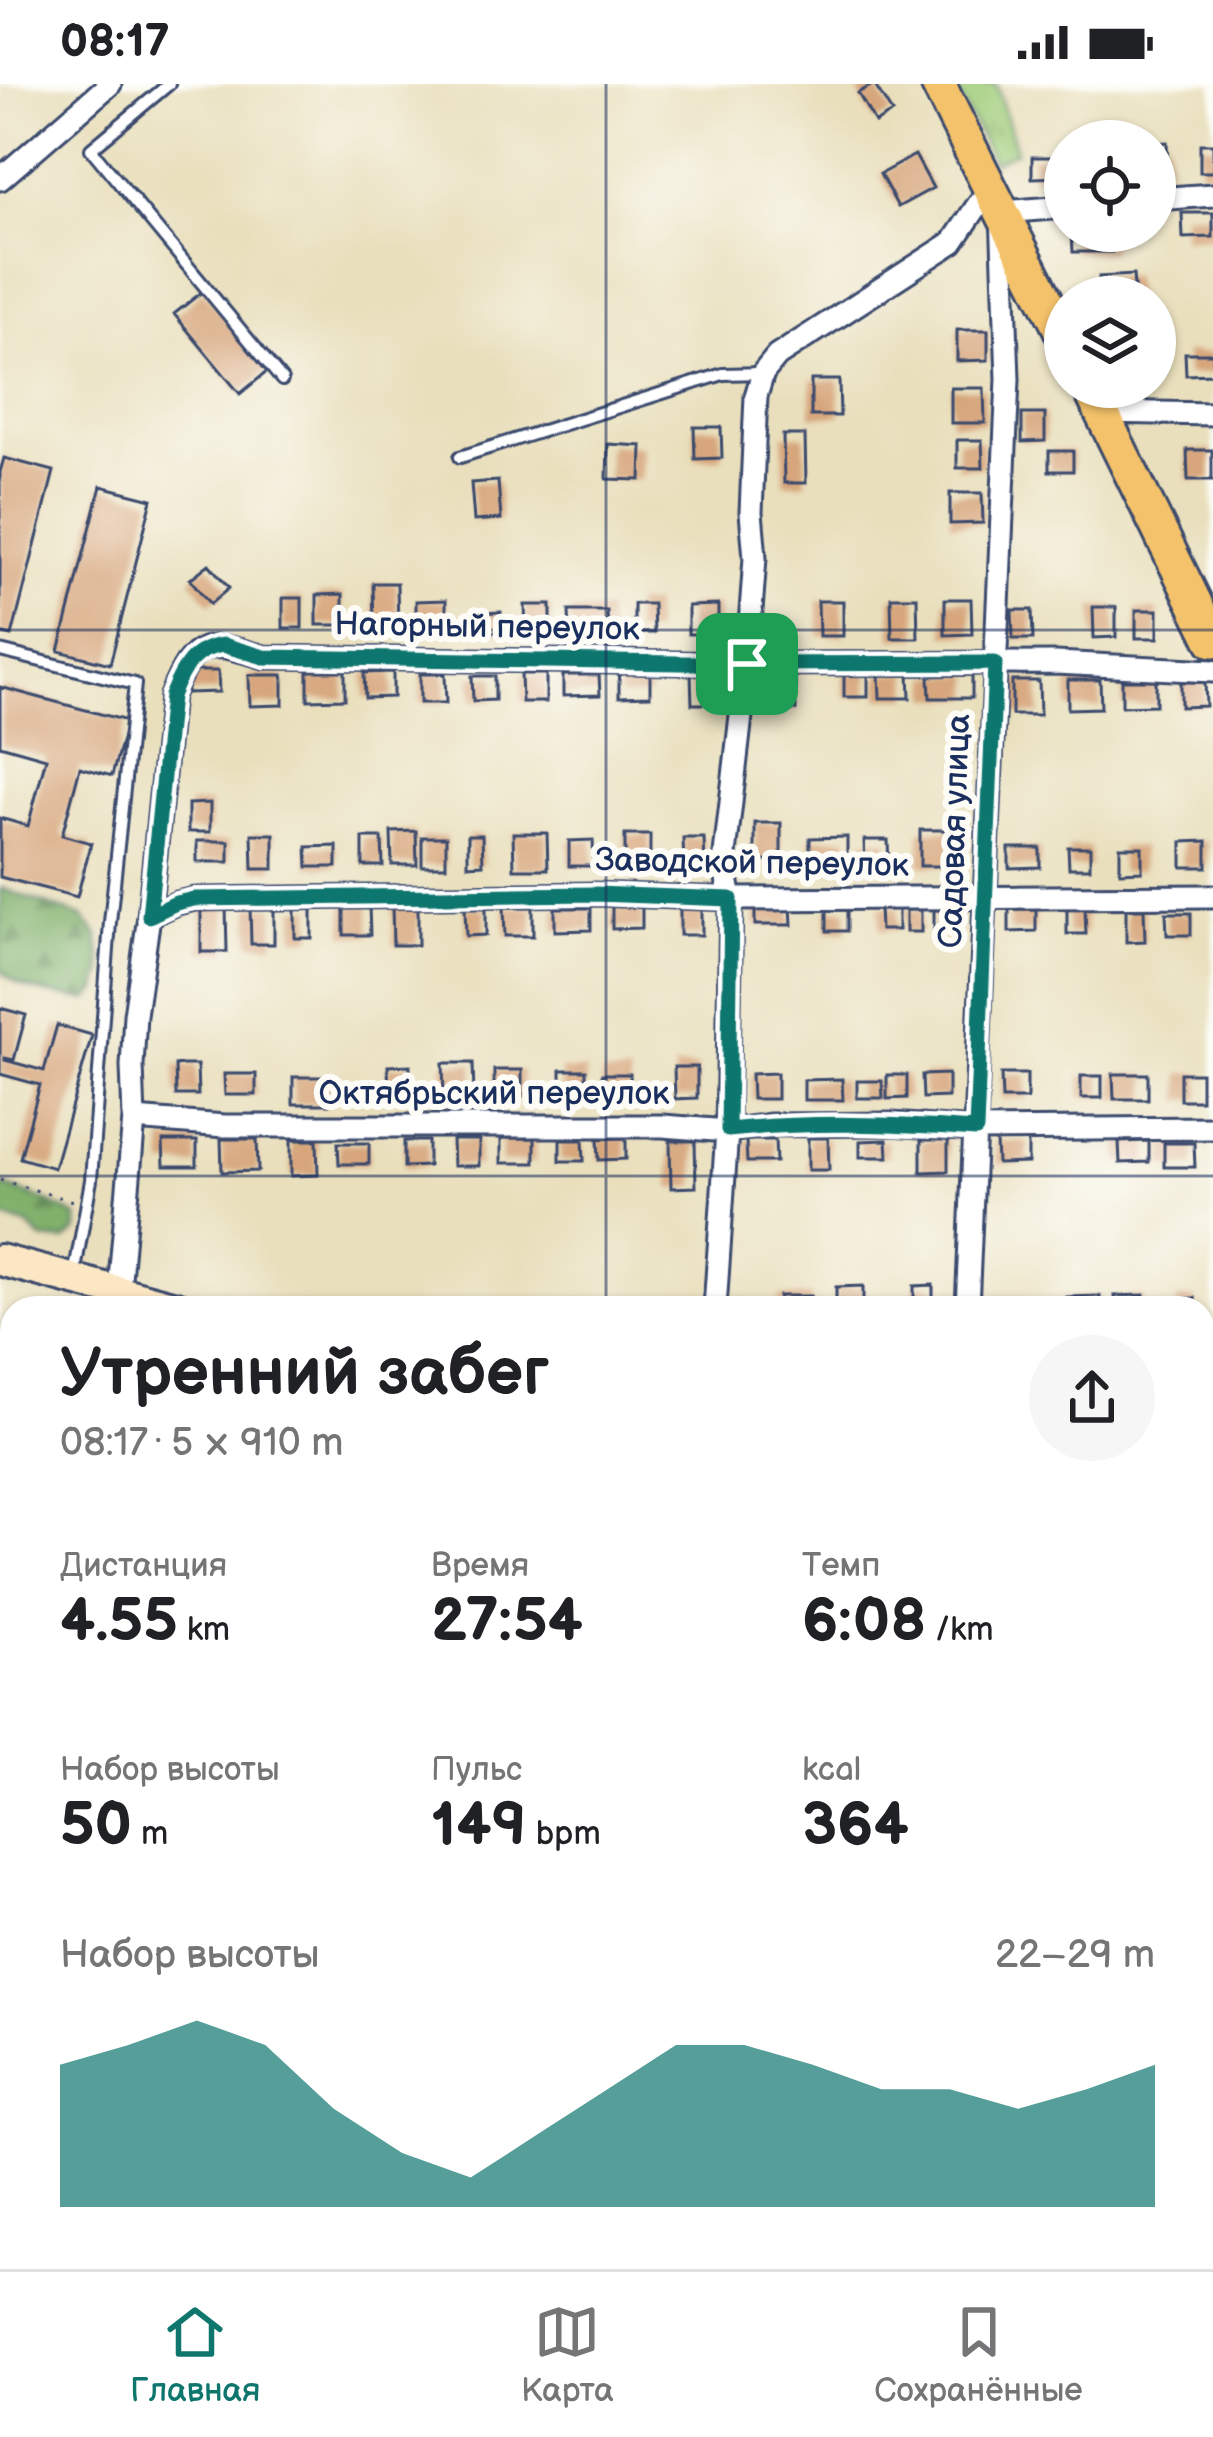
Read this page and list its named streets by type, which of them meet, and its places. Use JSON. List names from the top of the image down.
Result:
{
  "streets": {
    "street": [
      "Нагорный переулок",
      "Садовая улица",
      "Заводской переулок",
      "Октябрьский переулок"
    ]
  },
  "crossings": [
    ["Нагорный переулок", "Садовая улица"],
    ["Нагорный переулок", "Заводской переулок"],
    ["Садовая улица", "Заводской переулок"],
    ["Садовая улица", "Октябрьский переулок"]
  ],
  "page": {
    "status": "08:17",
    "heading": ["Утренний забег", "08:17 · 5 × 910 m"],
    "stats": [
      ["Дистанция", "4.55 km"],
      ["Время", "27:54"],
      ["Темп", "6:08 /km"],
      ["Набор высоты", "50 m"],
      ["Пульс", "149 bpm"],
      ["kcal", "364"]
    ],
    "chart": ["Набор высоты", "22–29 m"],
    "tabs": ["Главная", "Карта", "Сохранённые"]
  }
}
